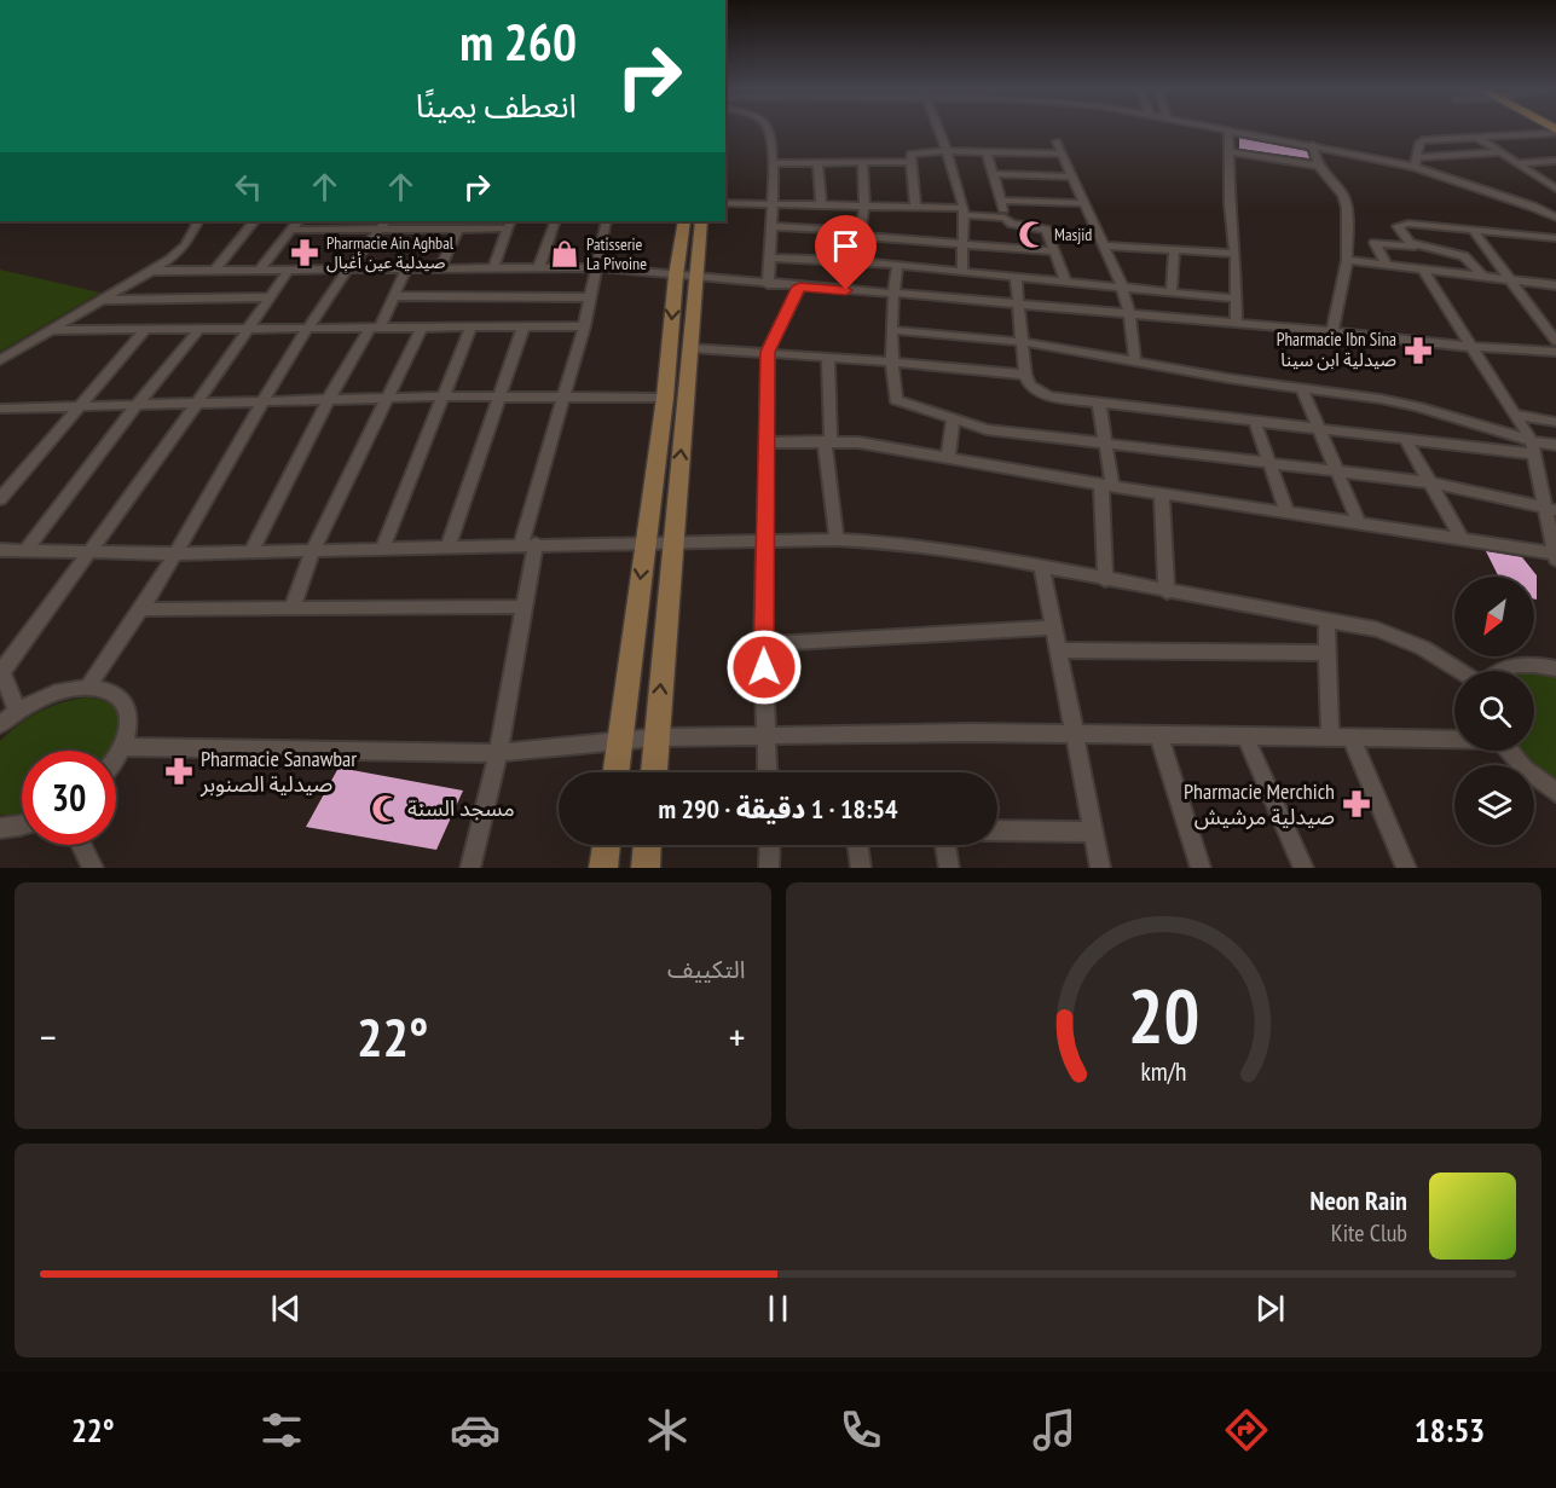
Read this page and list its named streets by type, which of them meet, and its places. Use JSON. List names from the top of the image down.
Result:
{
  "places": {
    "mosque": ["Masjid", "مسجد السنة"],
    "pharmacy": [
      "Pharmacie Ain Aghbal صيدلية عين أغبال",
      "Pharmacie Ibn Sina صيدلية ابن سينا",
      "Pharmacie Sanawbar صيدلية الصنوبر",
      "Pharmacie Merchich صيدلية مرشيش"
    ],
    "shop": ["Patisserie La Pivoine"]
  },
  "north": "bottom left",
  "page": {
    "turn": ["260 m", "انعطف يمينًا"],
    "limit": "30",
    "trip": "18:54 · 1 دقيقة · 290 m",
    "tile": "التكييف",
    "heat": ["−", "22°", "+"],
    "song": ["Neon Rain", "Kite Club"],
    "tabs": ["18:53", "22°"],
    "gauge": ["20", "km/h"]
  }
}
